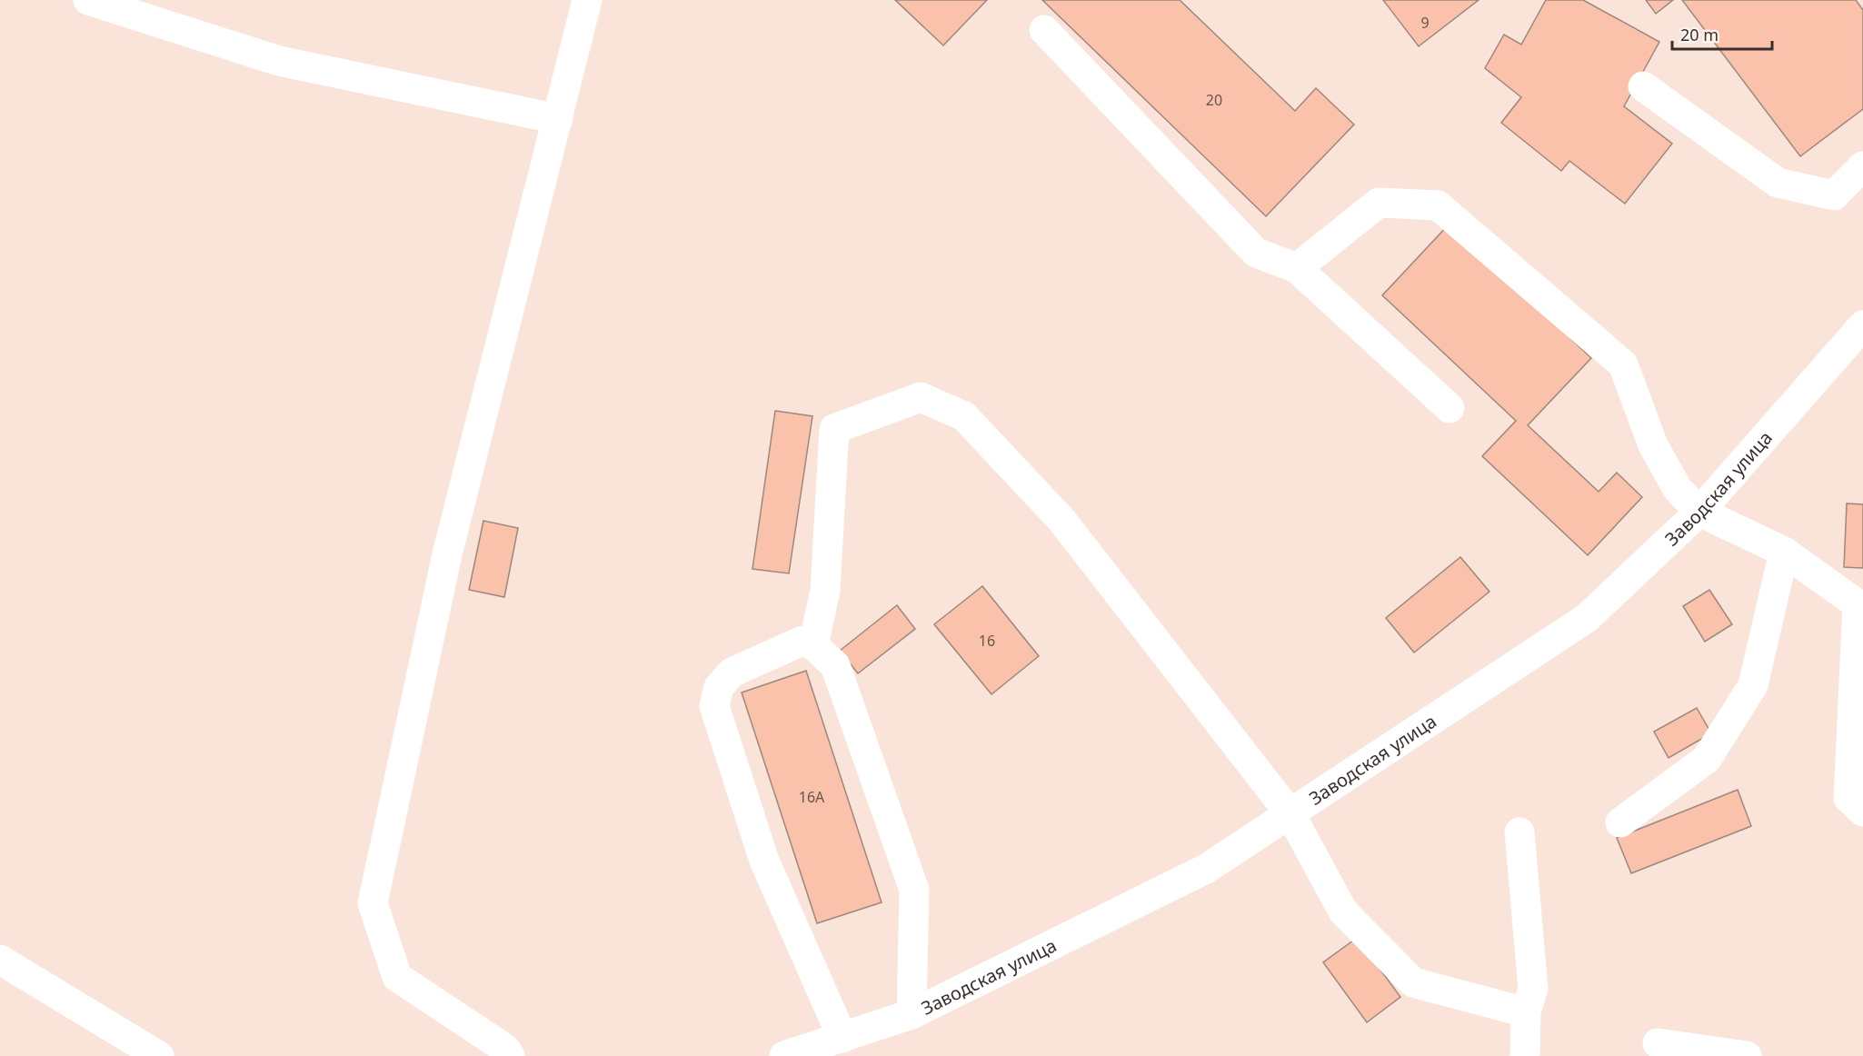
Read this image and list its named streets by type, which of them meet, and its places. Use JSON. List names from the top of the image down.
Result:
{
  "streets": {
    "street": ["Заводская улица"]
  },
  "house_numbers": [
    "9",
    "20",
    "16",
    "16А"
  ],
  "scale_bar": "20 m"
}
